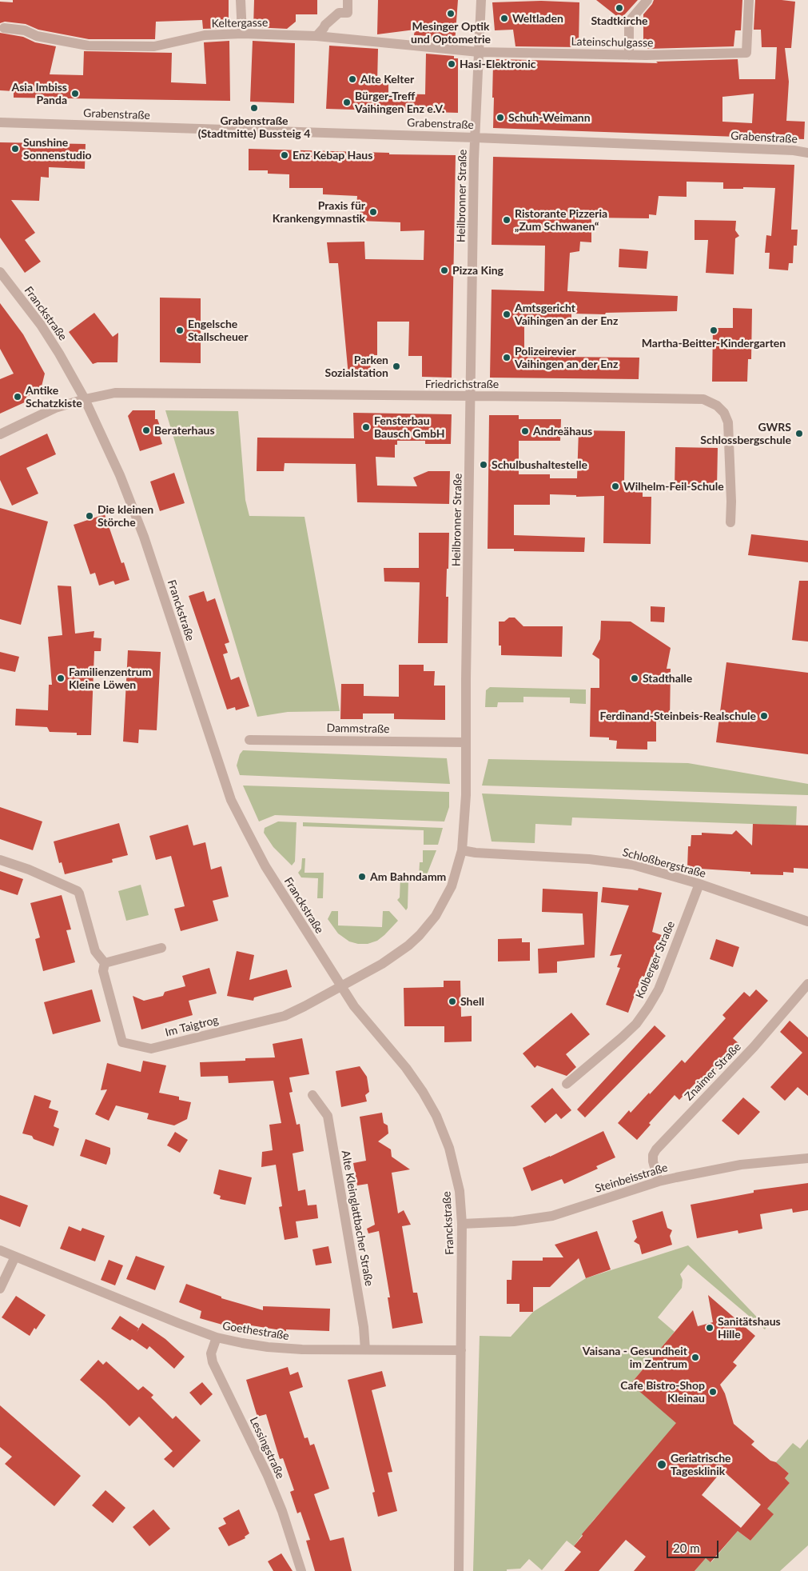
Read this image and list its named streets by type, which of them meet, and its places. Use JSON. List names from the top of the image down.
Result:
{
  "streets": {
    "street": [
      "Keltergasse",
      "Lateinschulgasse",
      "Grabenstraße",
      "Heilbronner Straße",
      "Franckstraße",
      "Friedrichstraße",
      "Dammstraße",
      "Schloßbergstraße",
      "Kolberger Straße",
      "Im Taigtrog",
      "Znaimer Straße",
      "Steinbeisstraße",
      "Alte Kleinglattbacher Straße",
      "Goethestraße",
      "Lessingstraße"
    ]
  },
  "crossings": [
    ["Keltergasse", "Lateinschulgasse"],
    ["Keltergasse", "Heilbronner Straße"],
    ["Lateinschulgasse", "Heilbronner Straße"],
    ["Grabenstraße", "Heilbronner Straße"],
    ["Heilbronner Straße", "Franckstraße"],
    ["Heilbronner Straße", "Friedrichstraße"],
    ["Heilbronner Straße", "Dammstraße"],
    ["Heilbronner Straße", "Schloßbergstraße"],
    ["Heilbronner Straße", "Im Taigtrog"],
    ["Franckstraße", "Friedrichstraße"],
    ["Franckstraße", "Im Taigtrog"],
    ["Franckstraße", "Steinbeisstraße"],
    ["Franckstraße", "Goethestraße"],
    ["Schloßbergstraße", "Kolberger Straße"],
    ["Znaimer Straße", "Steinbeisstraße"],
    ["Alte Kleinglattbacher Straße", "Goethestraße"],
    ["Goethestraße", "Lessingstraße"]
  ],
  "places": [
    "Stadtkirche",
    "Mesinger Optik und Optometrie",
    "Weltladen",
    "Hasi-Elektronic",
    "Alte Kelter",
    "Asia Imbiss Panda",
    "Bürger-Treff Vaihingen Enz e.V.",
    "Grabenstraße (Stadtmitte) Bussteig 4",
    "Schuh-Weimann",
    "Sunshine Sonnenstudio",
    "Enz Kebap Haus",
    "Praxis für Krankengymnastik",
    "Ristorante Pizzeria „Zum Schwanen“",
    "Pizza King",
    "Amtsgericht Vaihingen an der Enz",
    "Engelsche Stallscheuer",
    "Martha-Beitter-Kindergarten",
    "Polizeirevier Vaihingen an der Enz",
    "Parken Sozialstation",
    "Antike Schatzkiste",
    "Fensterbau Bausch GmbH",
    "Beraterhaus",
    "Andreähaus",
    "GWRS Schlossbergschule",
    "Schulbushaltestelle",
    "Wilhelm-Feil-Schule",
    "Die kleinen Störche",
    "Familienzentrum Kleine Löwen",
    "Stadthalle",
    "Ferdinand-Steinbeis-Realschule",
    "Am Bahndamm",
    "Shell",
    "Sanitätshaus Hille",
    "Vaisana - Gesundheit im Zentrum",
    "Cafe Bistro-Shop Kleinau",
    "Geriatrische Tagesklinik"
  ],
  "scale_bar": "20 m"
}
